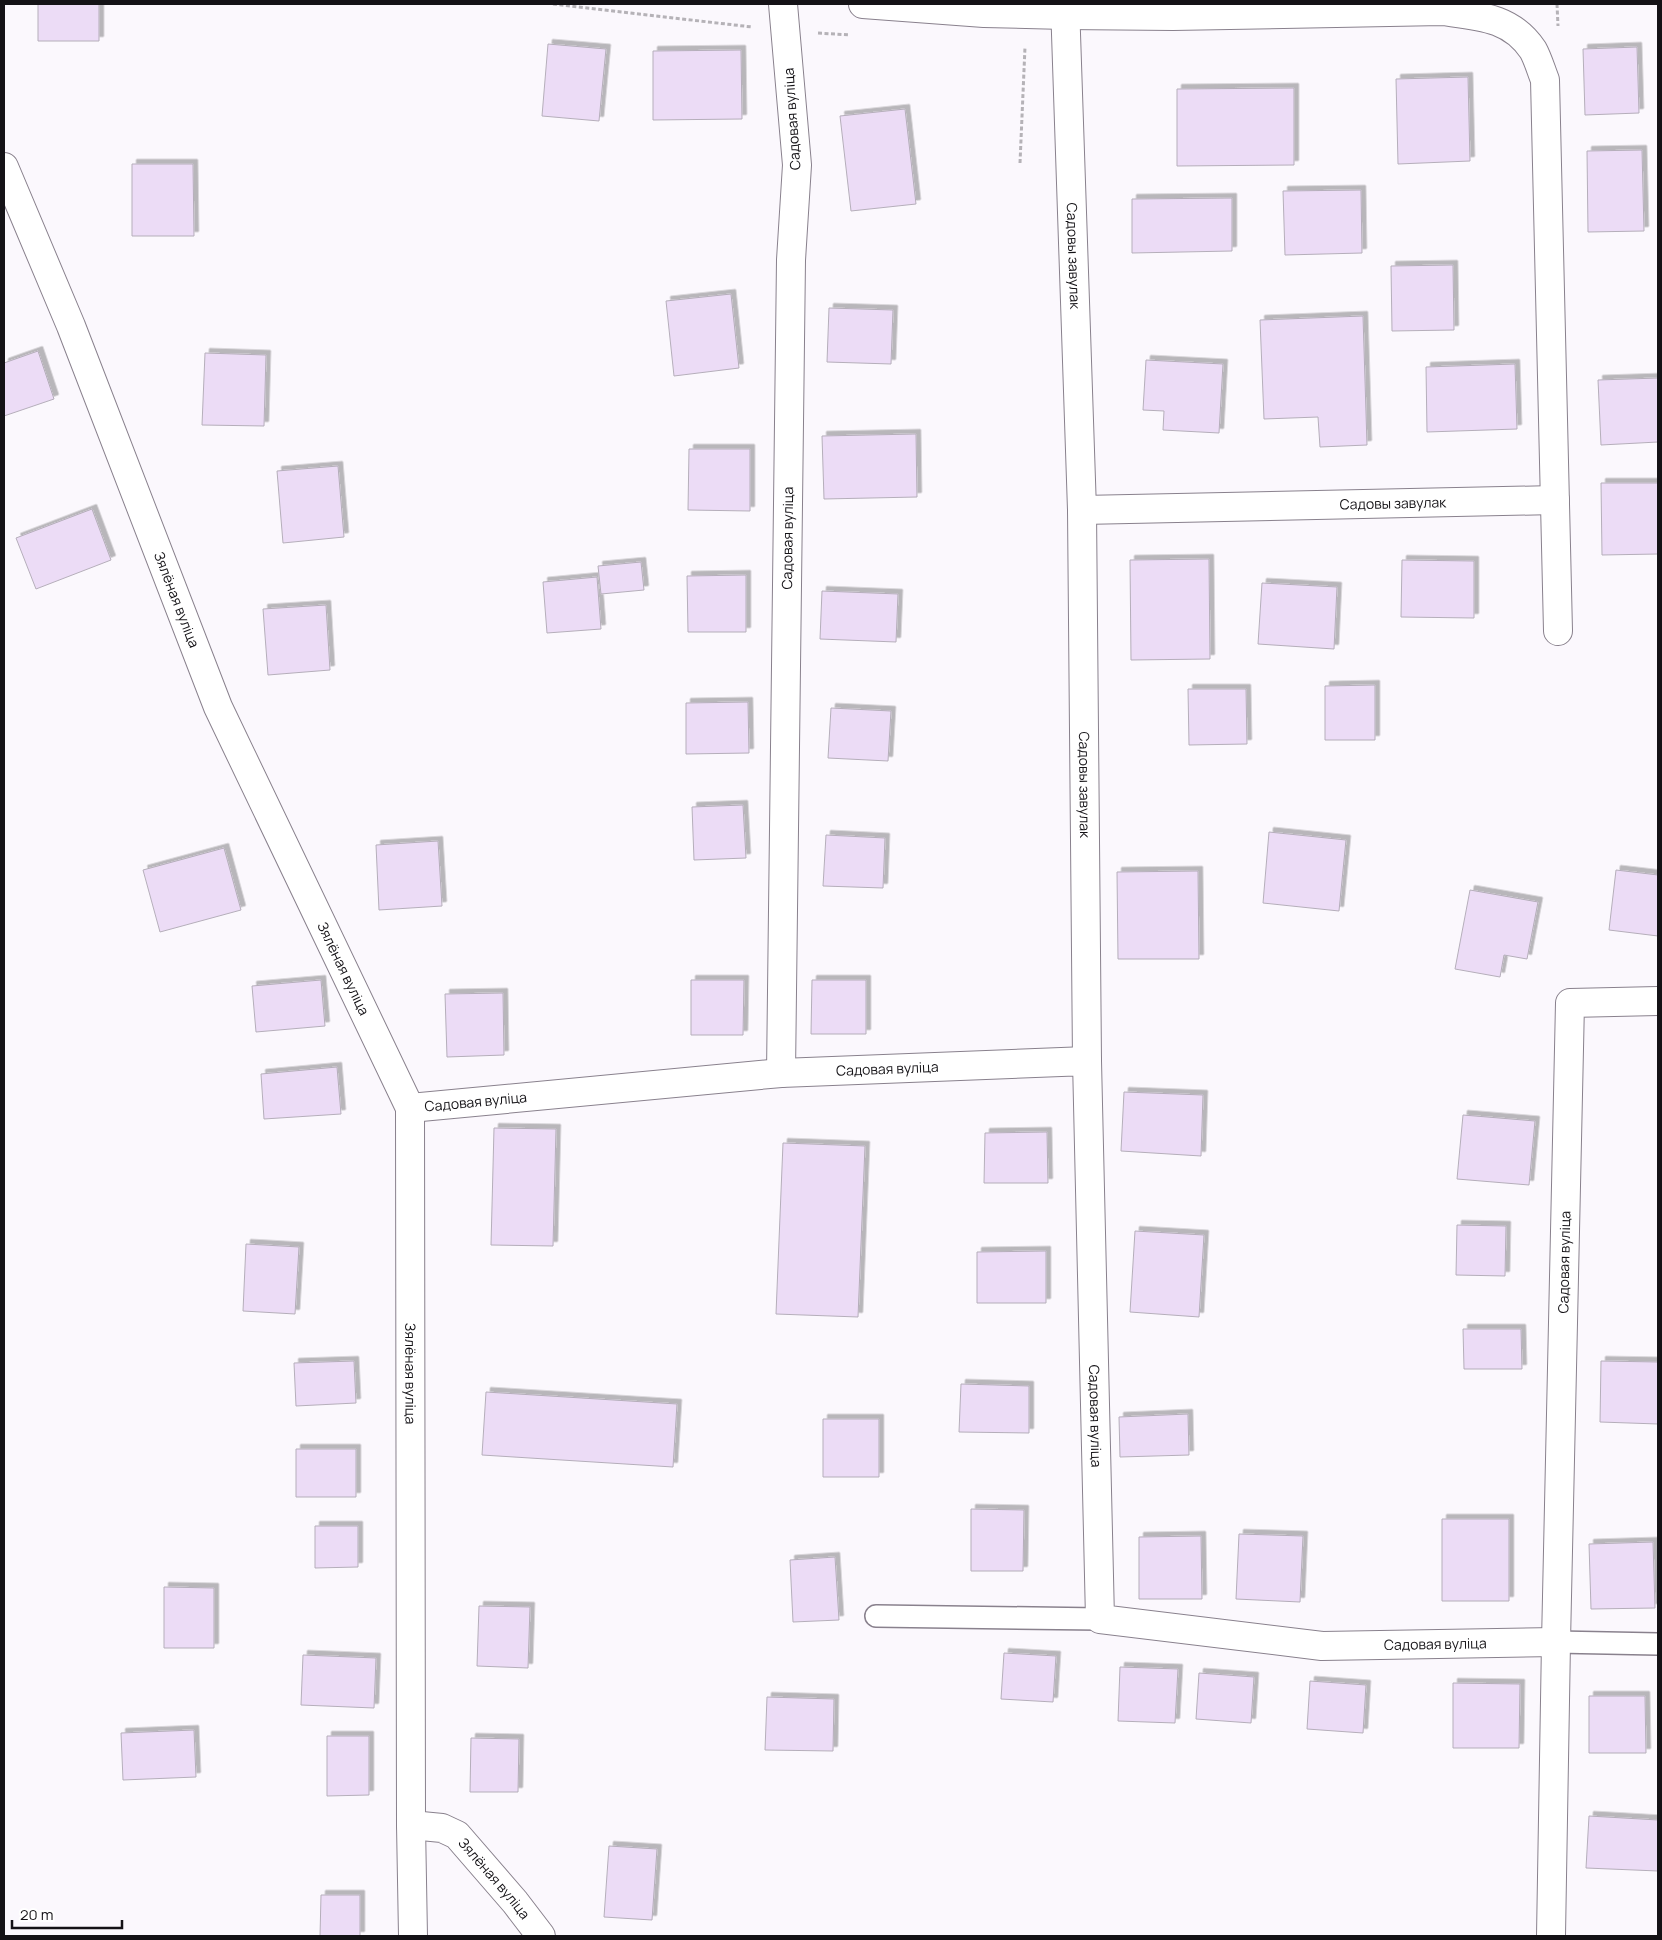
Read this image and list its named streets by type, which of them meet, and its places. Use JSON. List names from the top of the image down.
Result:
{
  "streets": {
    "street": ["Садовая вуліца", "Садовы завулак", "Зялёная вуліца"]
  },
  "crossings": [
    ["Садовая вуліца", "Садовы завулак"],
    ["Садовая вуліца", "Зялёная вуліца"]
  ],
  "scale_bar": "20 m"
}
